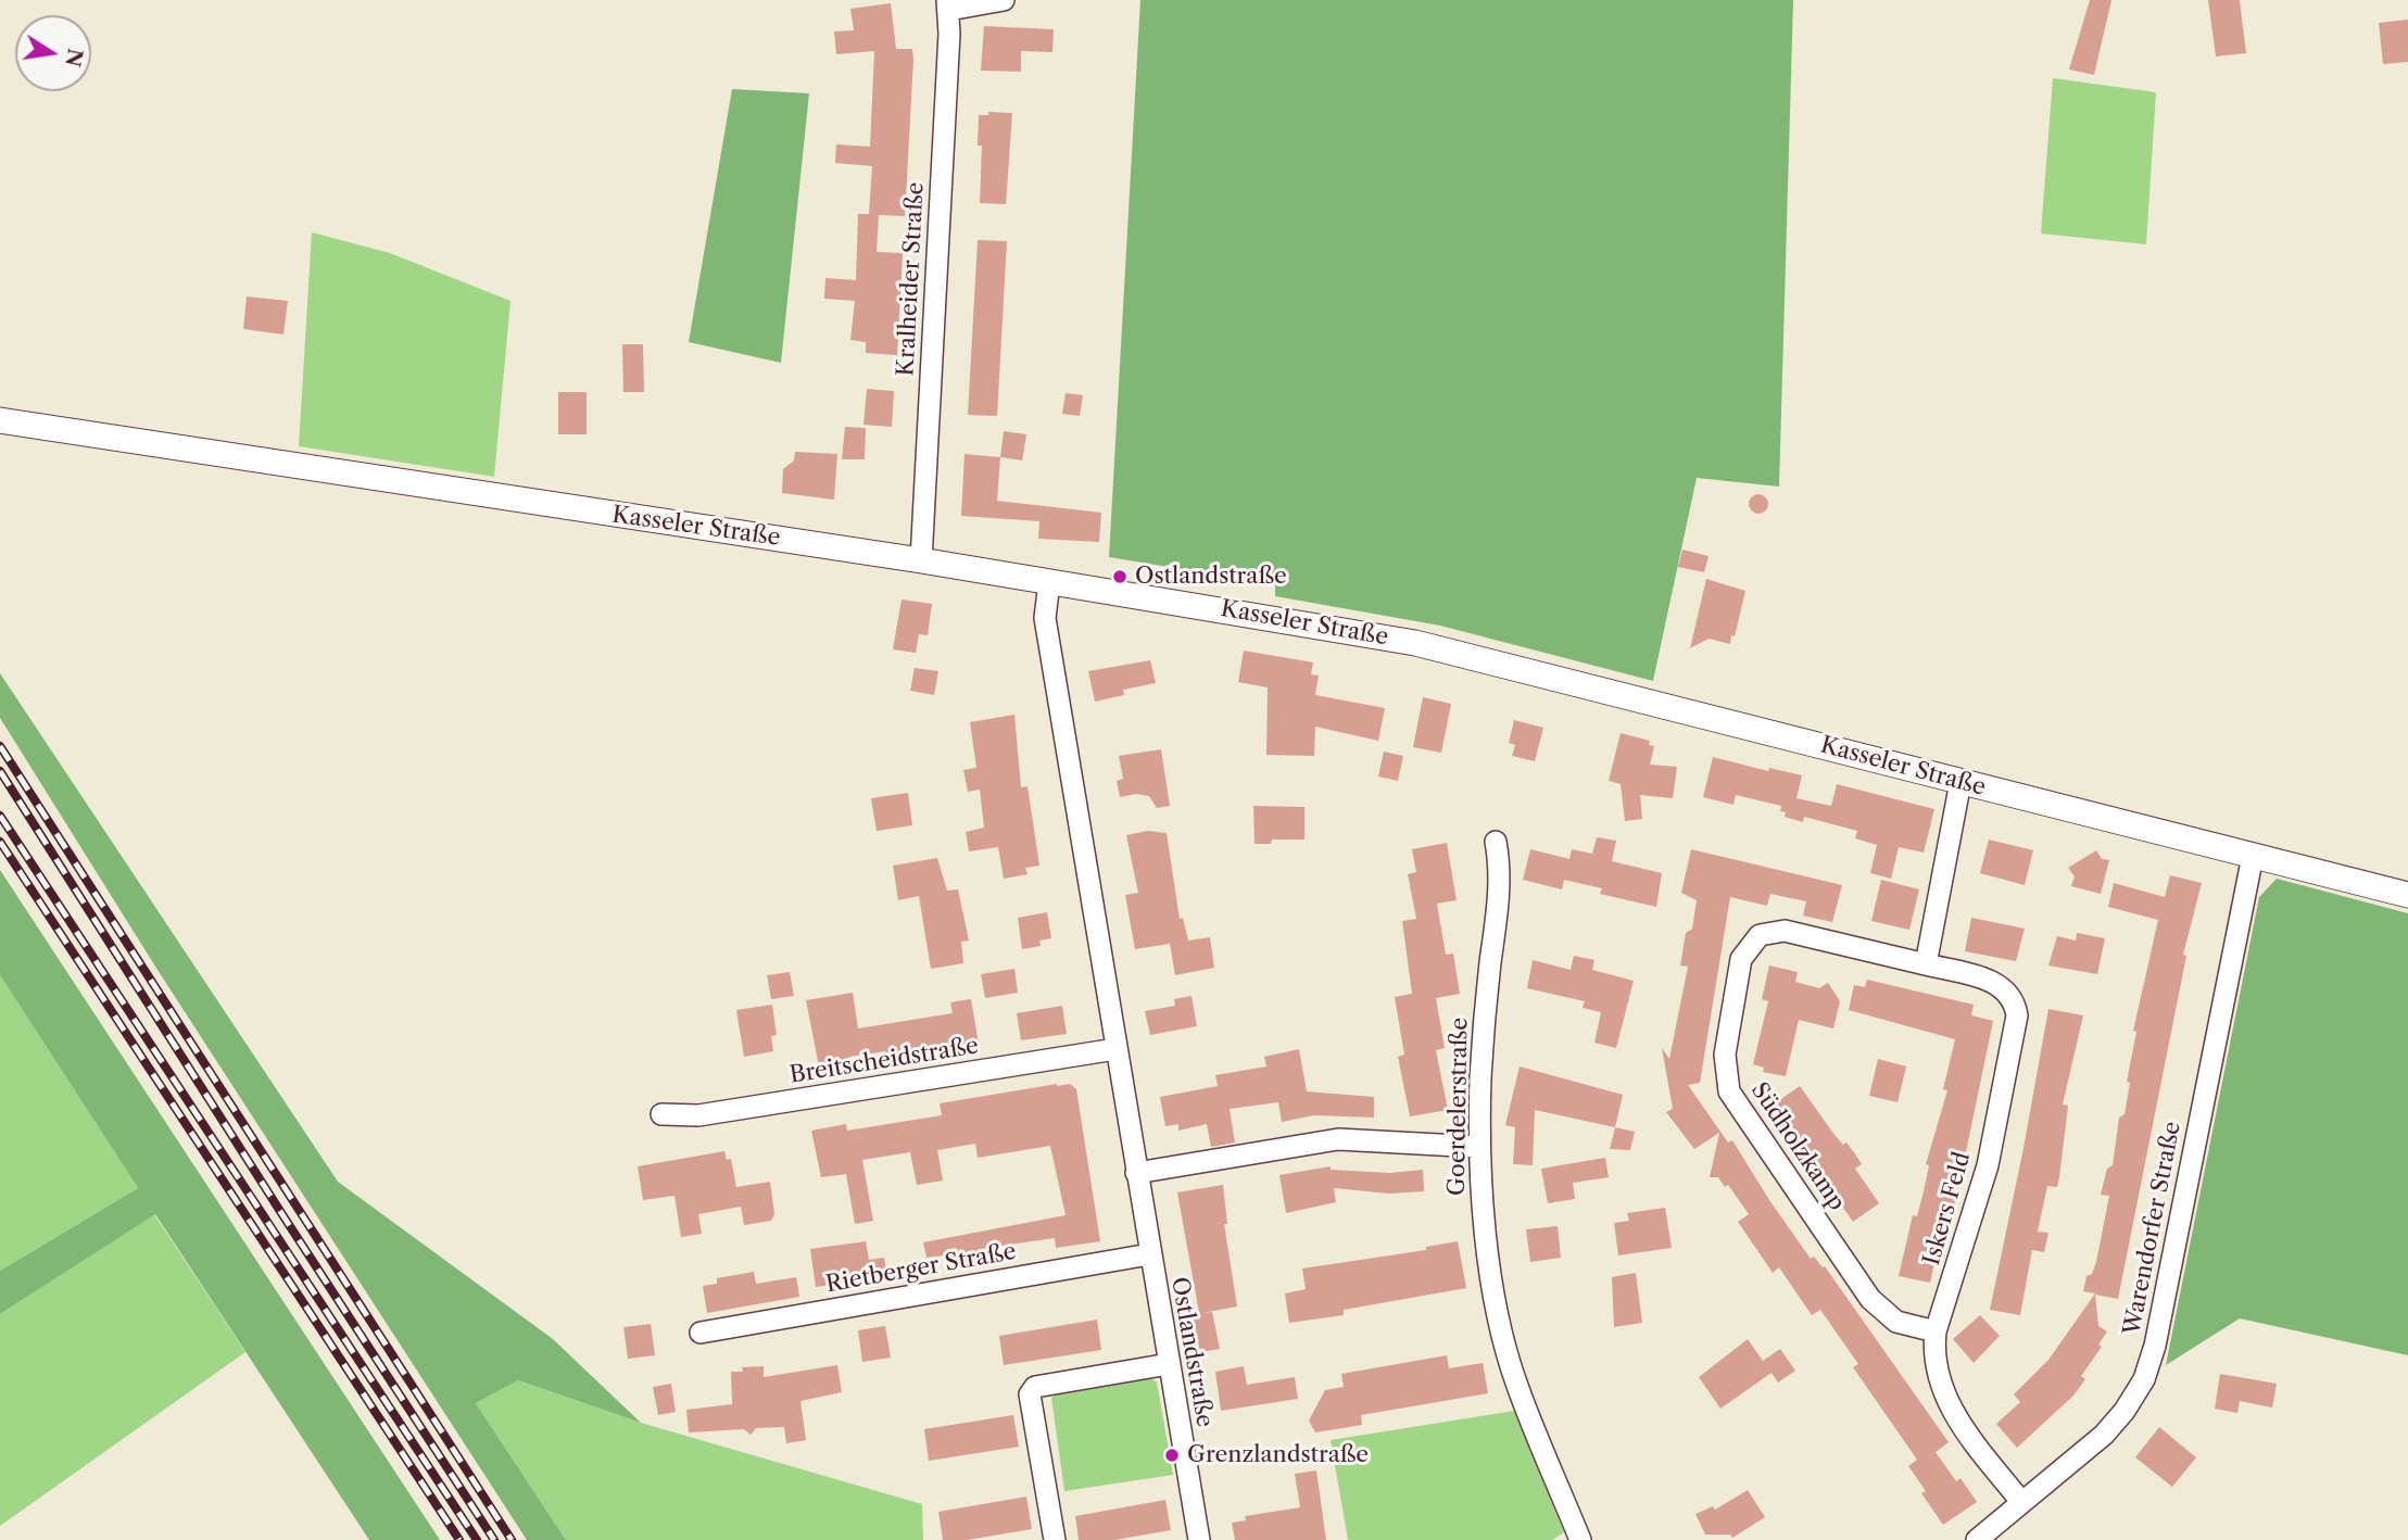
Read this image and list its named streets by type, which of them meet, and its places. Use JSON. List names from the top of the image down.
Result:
{
  "streets": {
    "street": [
      "Kralheider Straße",
      "Kasseler Straße",
      "Breitscheidstraße",
      "Goerdelerstraße",
      "Südholzkamp",
      "Iskers Feld",
      "Warendorfer Straße",
      "Rietberger Straße",
      "Ostlandstraße"
    ]
  },
  "crossings": [
    ["Kralheider Straße", "Kasseler Straße"],
    ["Kasseler Straße", "Warendorfer Straße"],
    ["Kasseler Straße", "Ostlandstraße"],
    ["Breitscheidstraße", "Ostlandstraße"],
    ["Südholzkamp", "Iskers Feld"],
    ["Iskers Feld", "Warendorfer Straße"],
    ["Rietberger Straße", "Ostlandstraße"]
  ],
  "places": ["Ostlandstraße", "Grenzlandstraße"],
  "north": "right"
}
